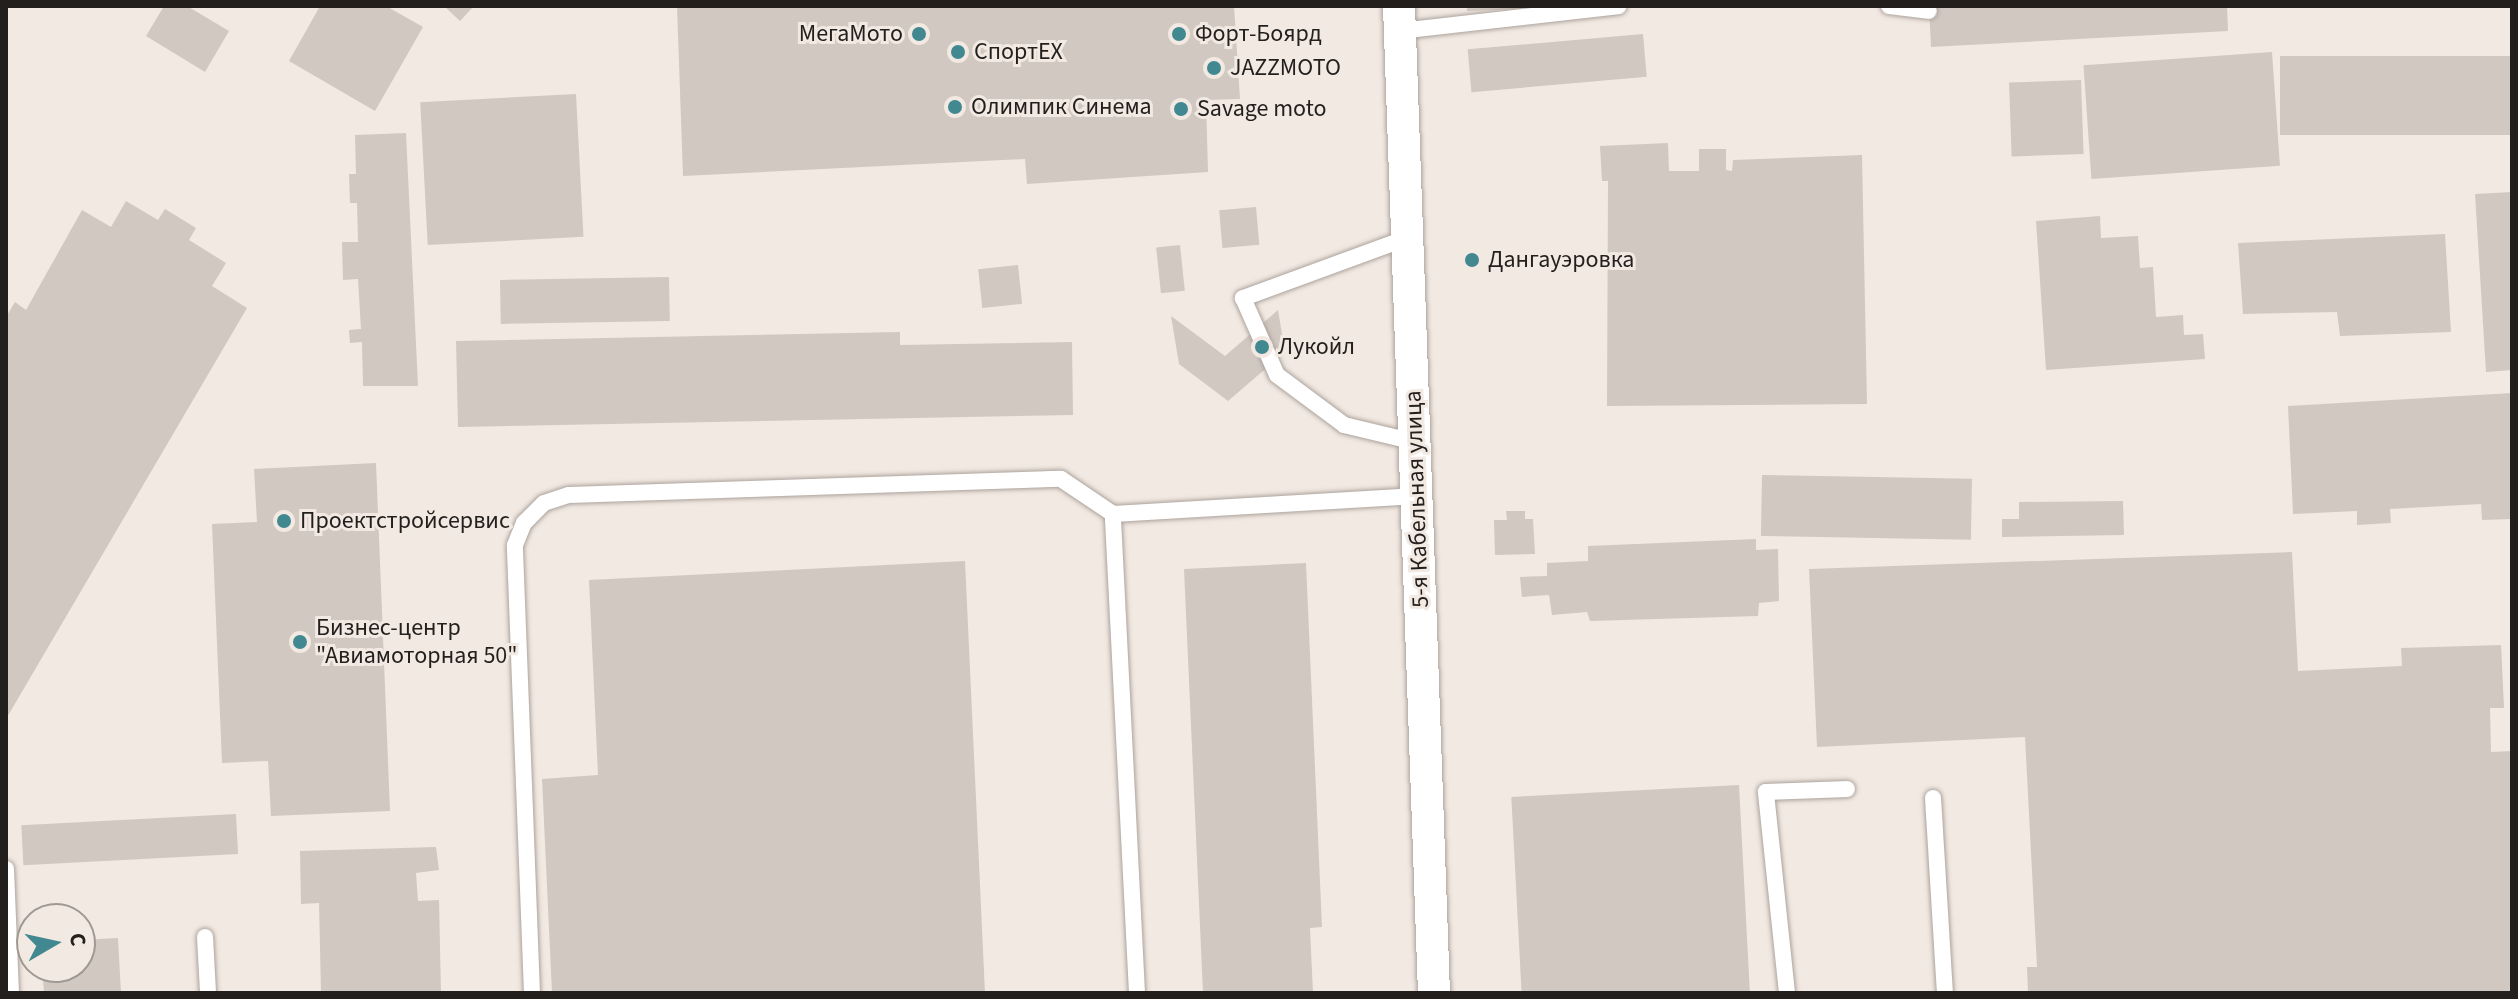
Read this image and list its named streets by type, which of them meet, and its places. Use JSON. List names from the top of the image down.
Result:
{
  "streets": {
    "street": ["5-я Кабельная улица"]
  },
  "places": [
    "МегаМото",
    "Форт-Боярд",
    "СпортEX",
    "JAZZMOTO",
    "Олимпик Синема",
    "Savage moto",
    "Дангауэровка",
    "Лукойл",
    "Проектстройсервис",
    "Бизнес-центр \"Авиамоторная 50\""
  ],
  "north": "right"
}
